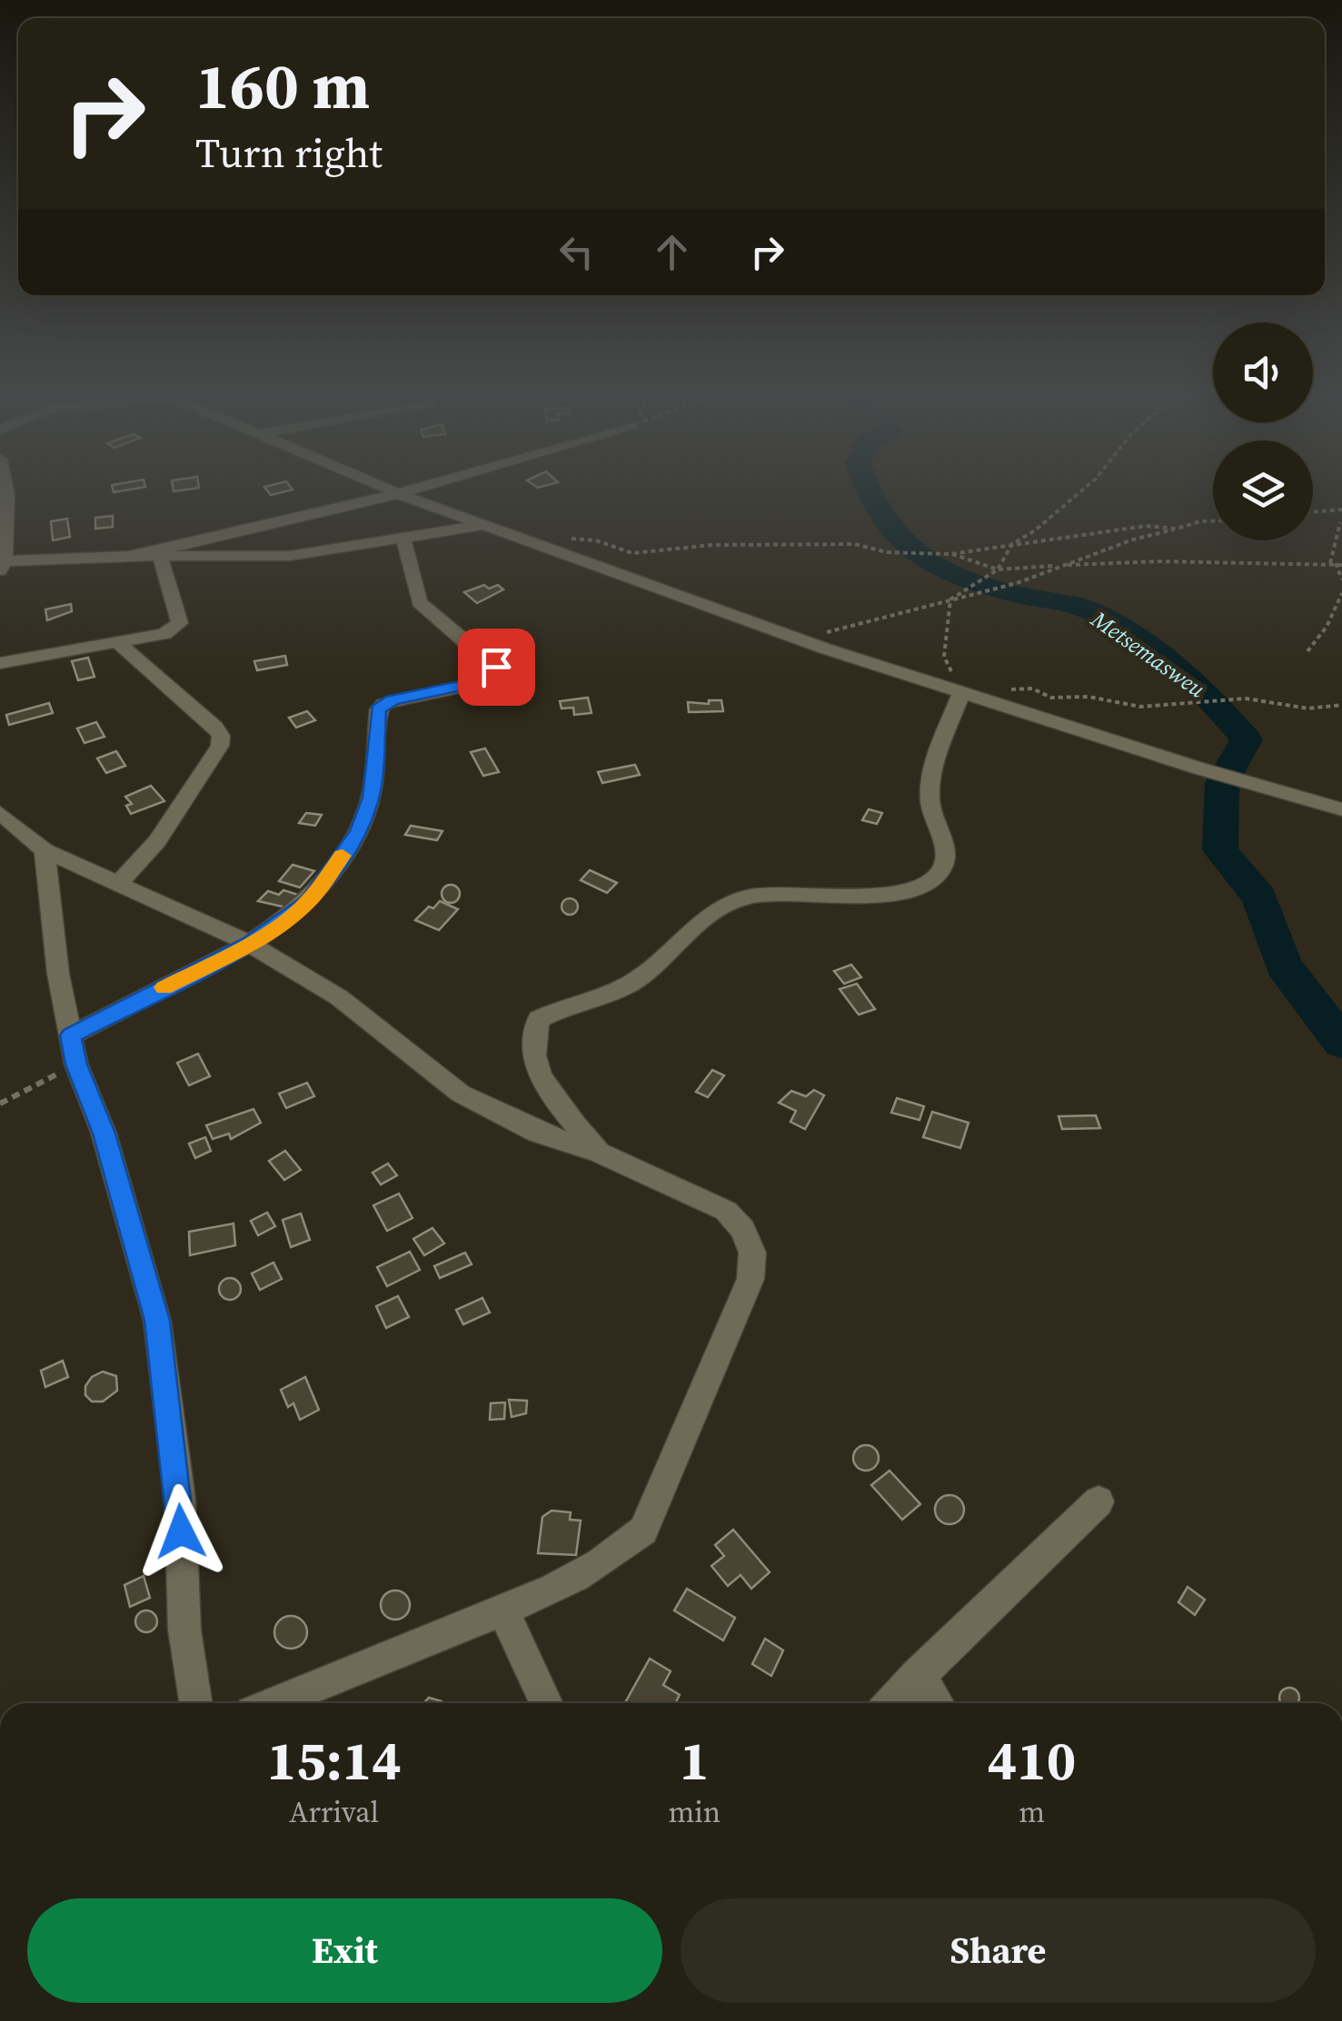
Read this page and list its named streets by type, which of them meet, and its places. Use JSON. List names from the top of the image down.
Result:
{
  "water": ["Metsemasweu"],
  "page": {
    "turn": ["160 m", "Turn right"],
    "eta": [
      "15:14",
      "Arrival",
      "1",
      "min",
      "410",
      "m"
    ],
    "buttons": ["Exit", "Share"]
  }
}
